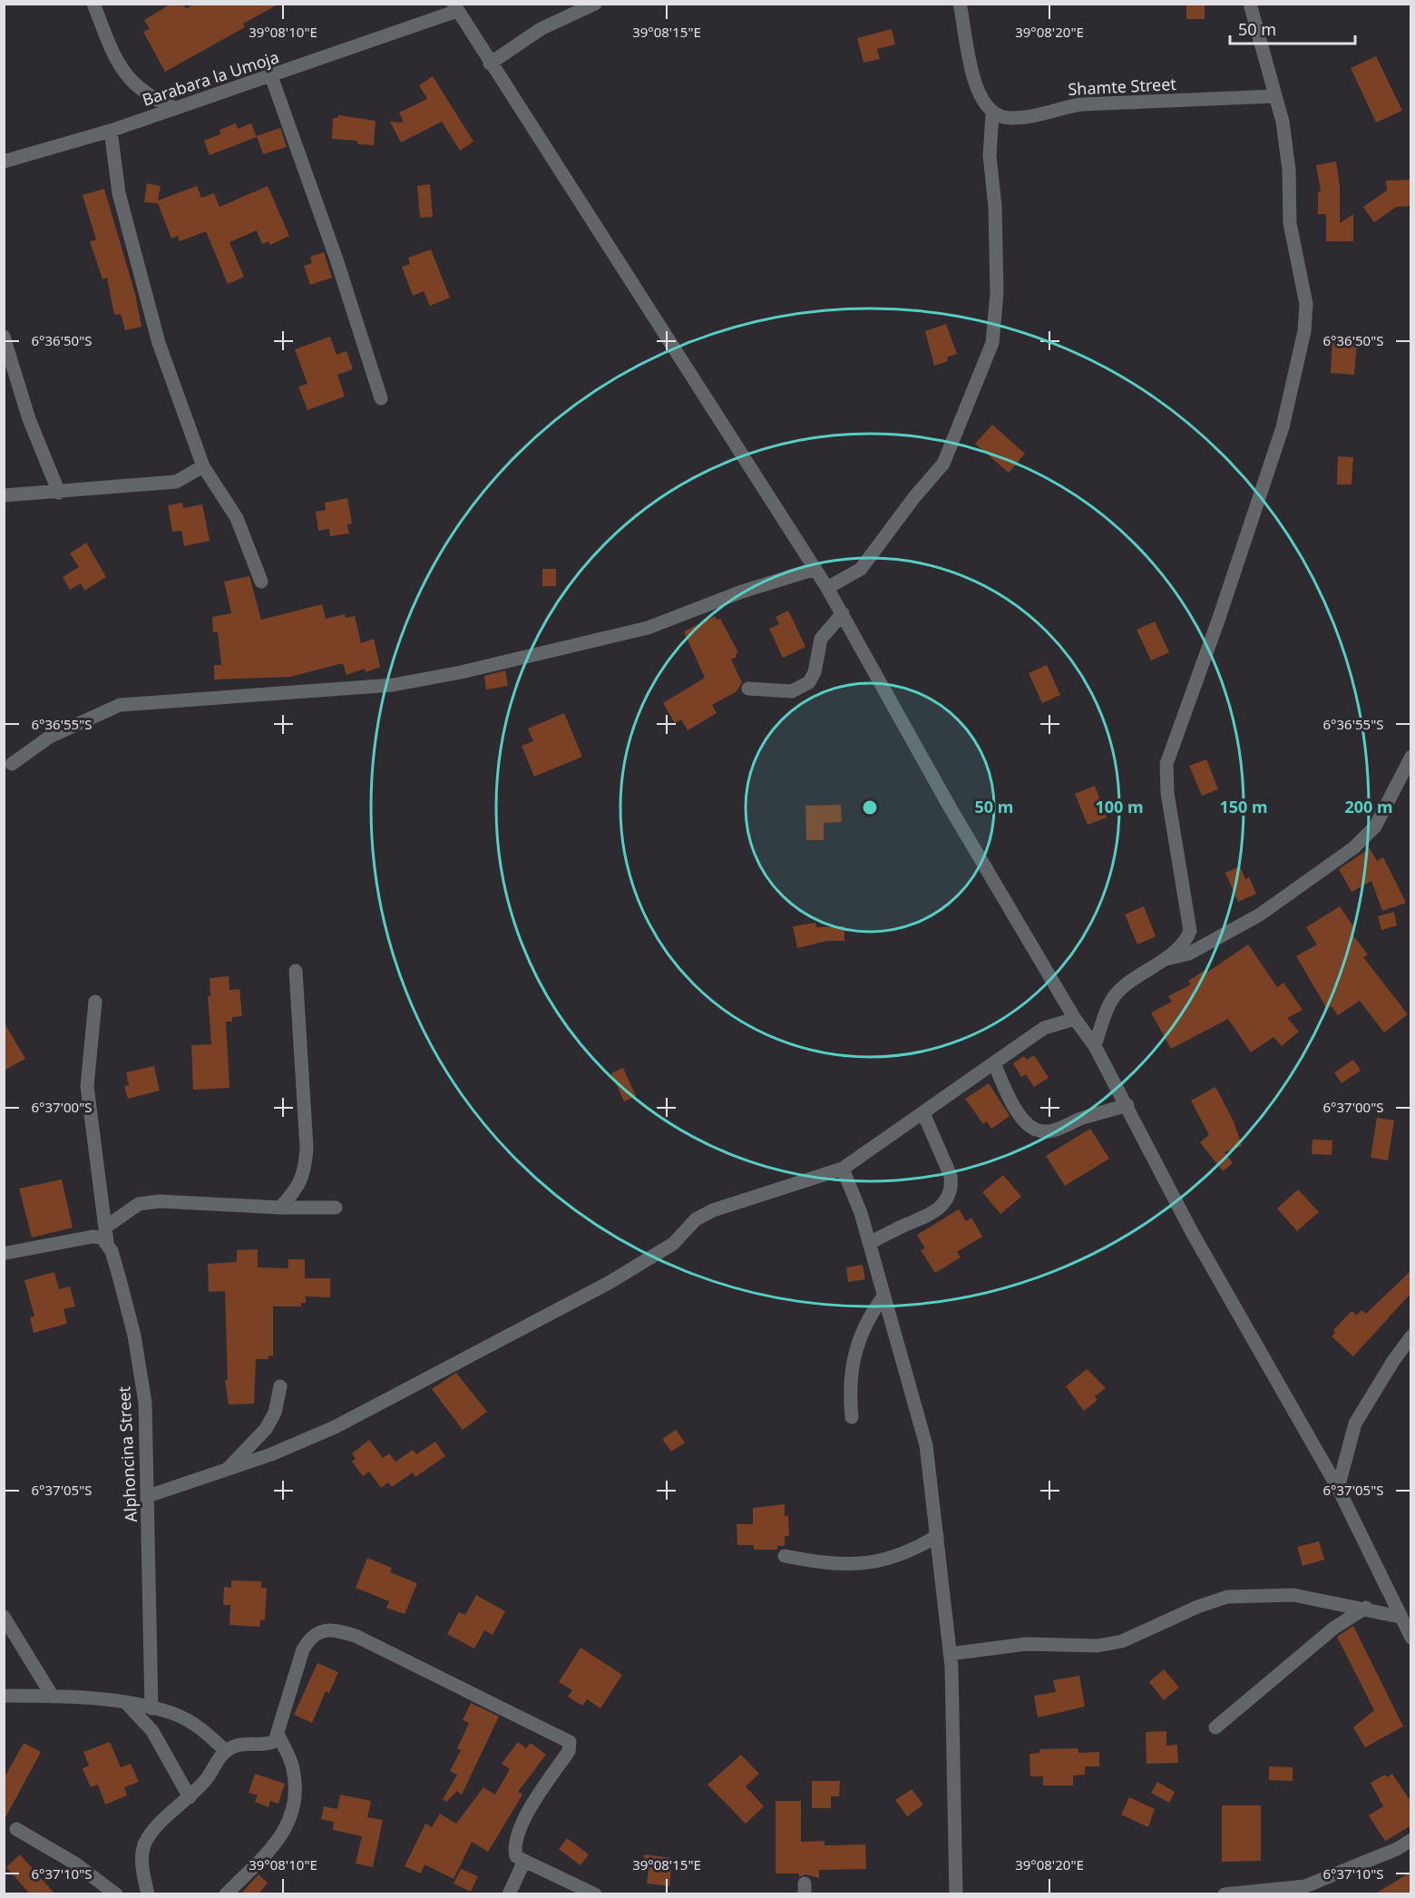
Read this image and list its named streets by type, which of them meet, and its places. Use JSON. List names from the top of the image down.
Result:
{
  "streets": {
    "street": ["Barabara la Umoja", "Shamte Street", "Alphoncina Street"]
  },
  "scale_bar": "50 m",
  "coordinates": [
    "39°08'10\"E",
    "39°08'15\"E",
    "39°08'20\"E",
    "6°36'50\"S",
    "6°36'55\"S",
    "6°37'00\"S",
    "6°37'05\"S",
    "6°37'10\"S"
  ],
  "rings": [
    "50 m",
    "100 m",
    "150 m",
    "200 m"
  ]
}
